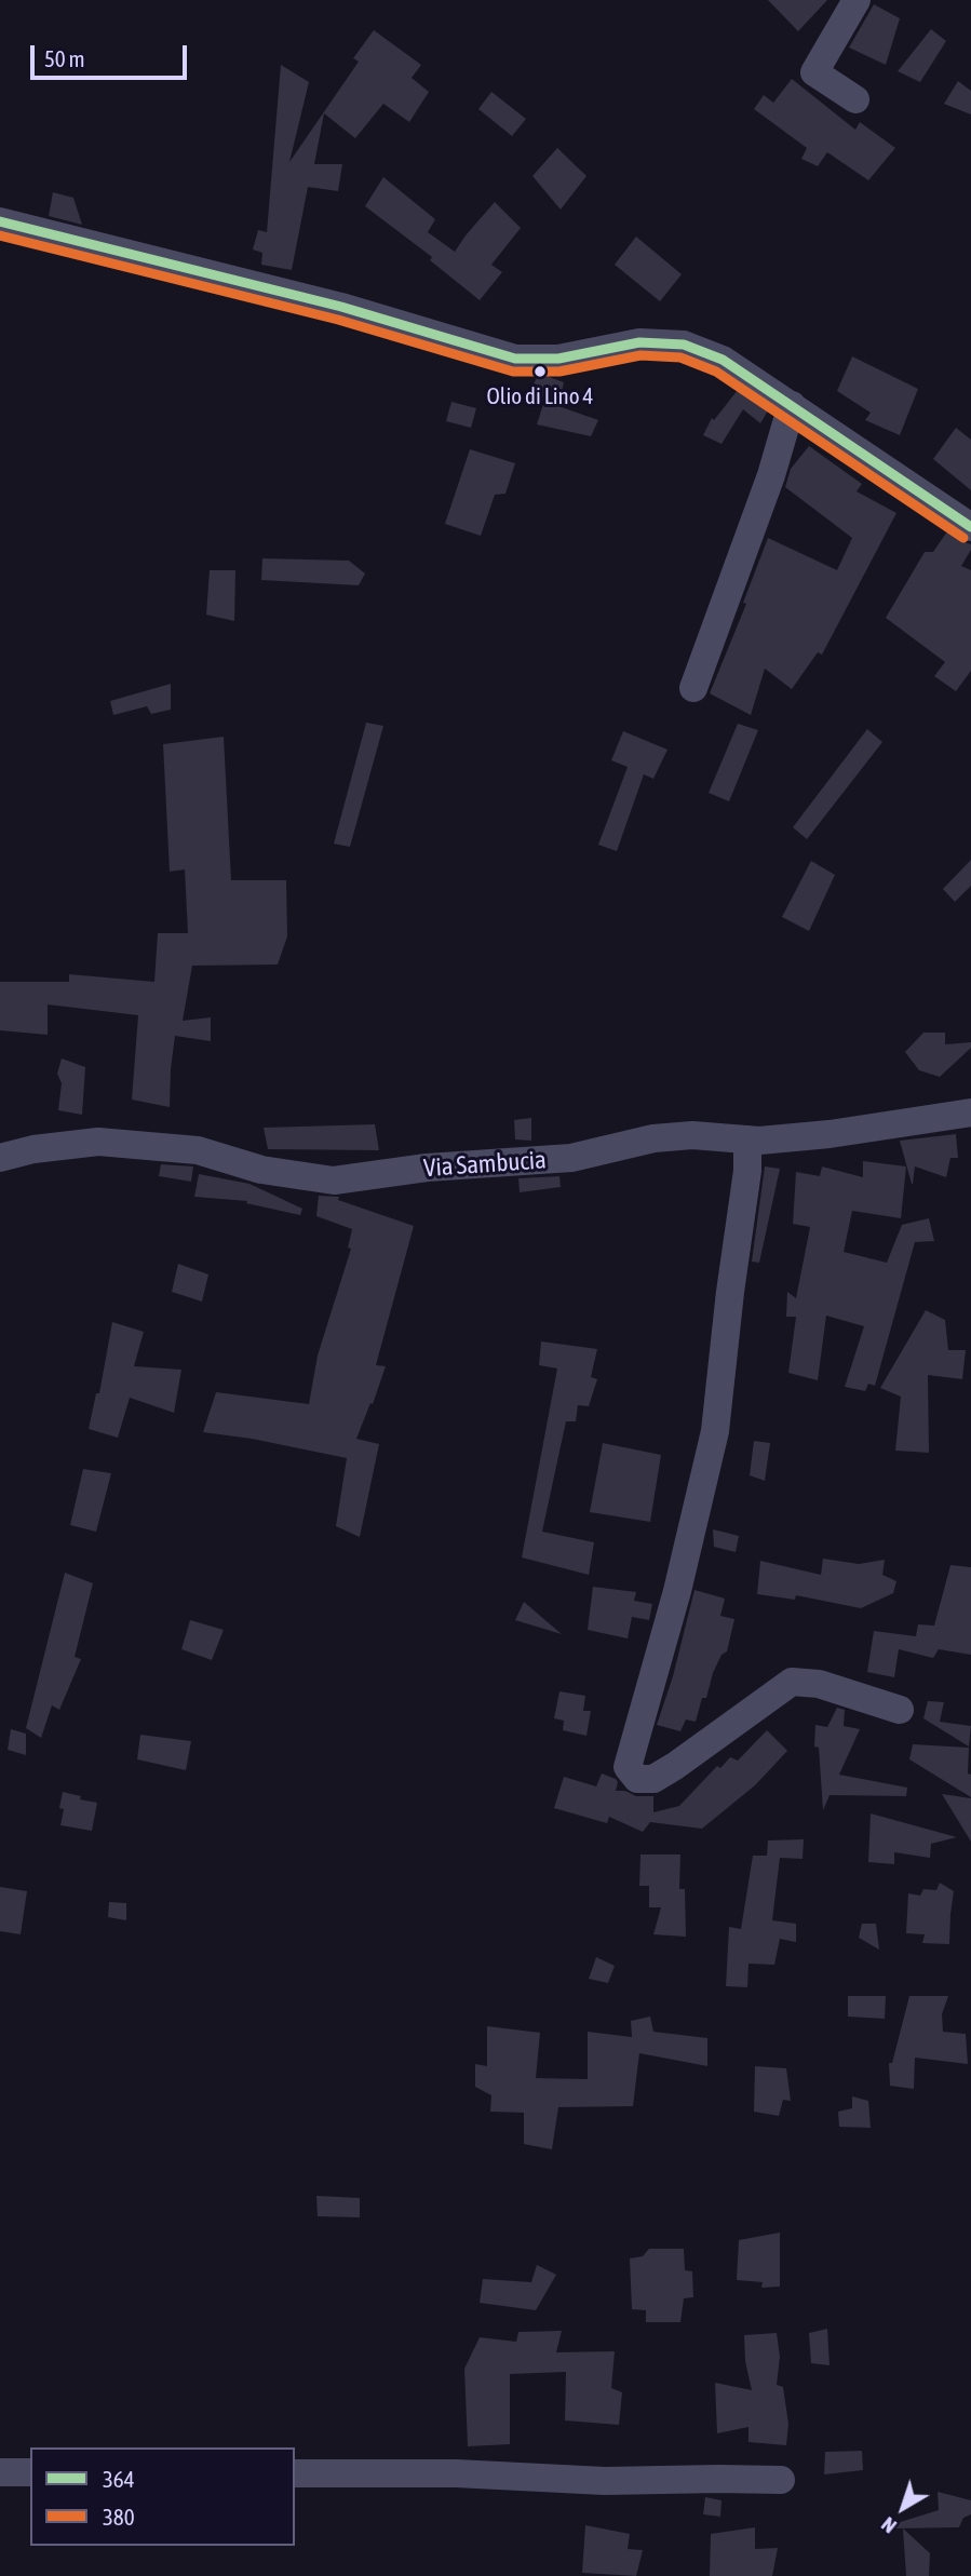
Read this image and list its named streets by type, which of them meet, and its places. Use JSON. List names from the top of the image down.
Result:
{
  "streets": {
    "street": ["Via Sambucia"]
  },
  "places": ["Olio di Lino 4"],
  "lines": ["transit line 364", "transit line 380"],
  "legend": ["364", "380"],
  "scale_bar": "50 m",
  "north": "bottom left"
}
